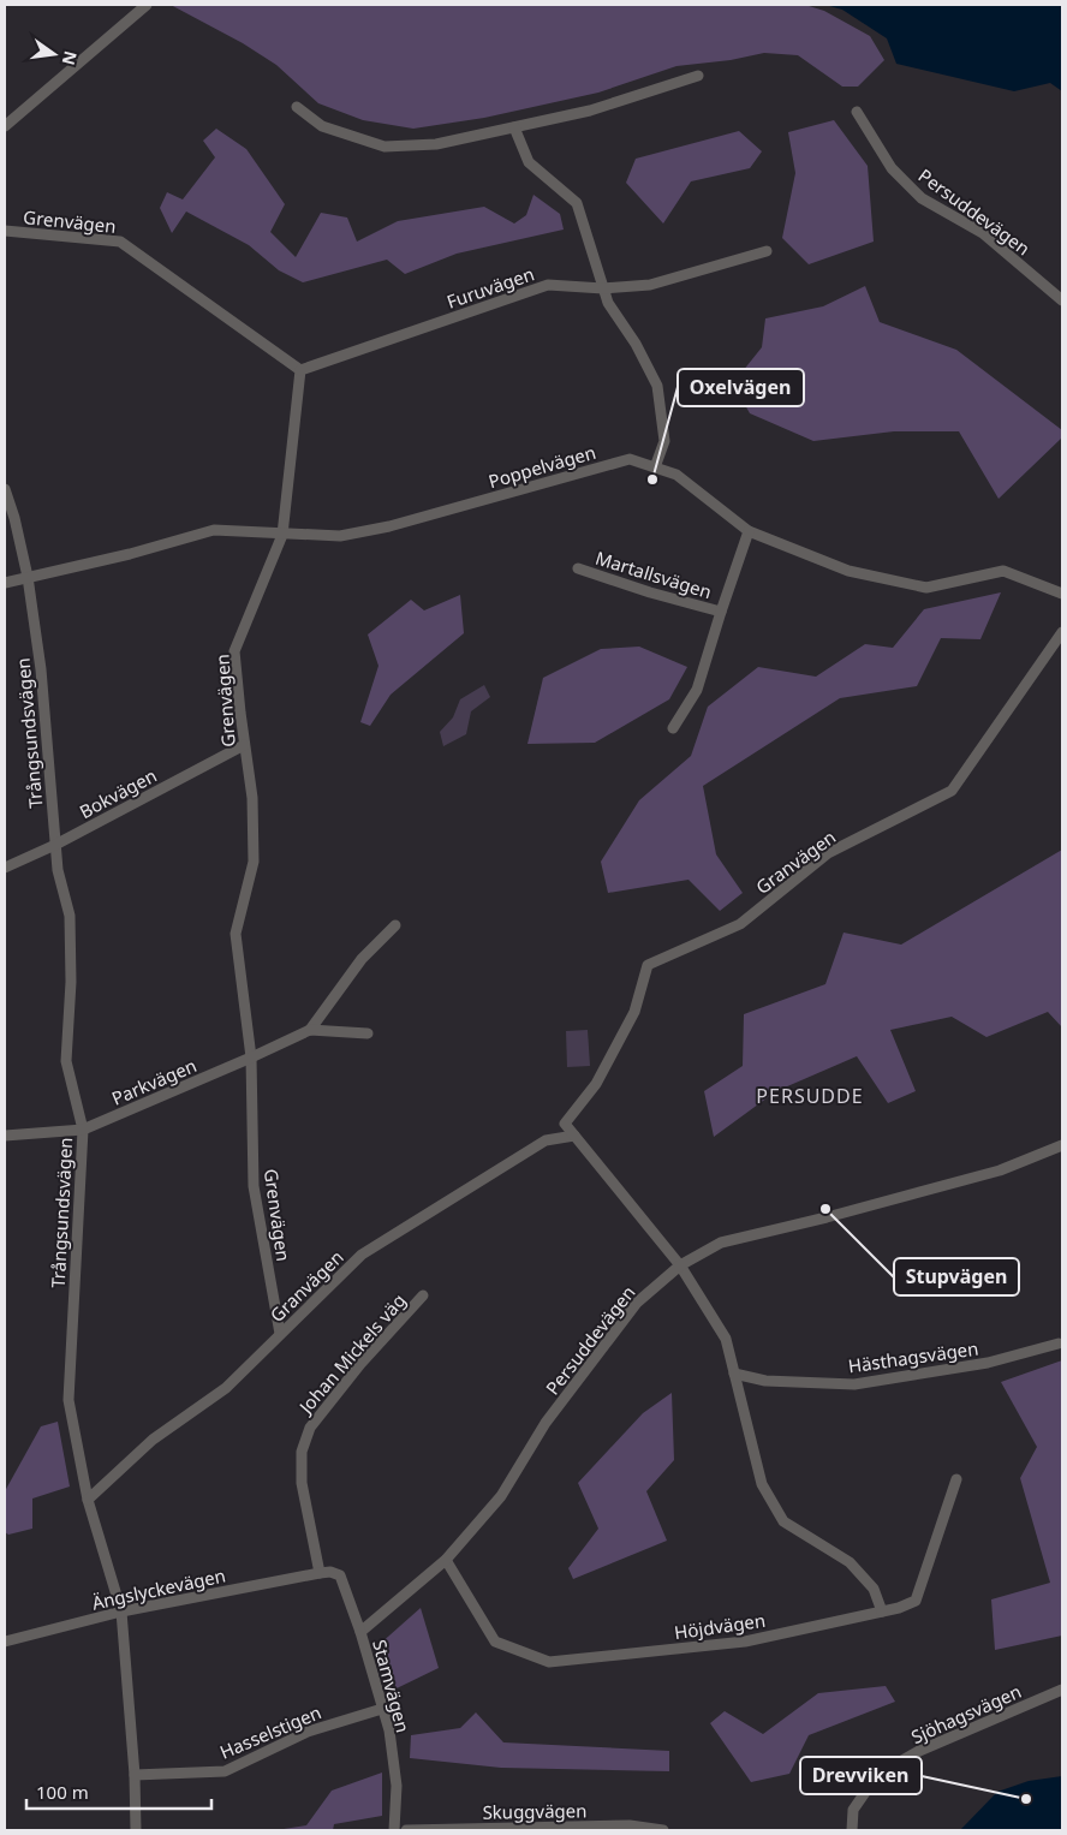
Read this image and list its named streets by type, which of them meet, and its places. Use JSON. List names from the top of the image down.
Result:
{
  "streets": {
    "street": [
      "Persuddevägen",
      "Grenvägen",
      "Furuvägen",
      "Poppelvägen",
      "Martallsvägen",
      "Trångsundsvägen",
      "Bokvägen",
      "Granvägen",
      "Parkvägen",
      "Johan Mickels väg",
      "Hästhagsvägen",
      "Ängslyckevägen",
      "Höjdvägen",
      "Stamvägen",
      "Sjöhagsvägen",
      "Hasselstigen",
      "Skuggvägen"
    ]
  },
  "crossings": [
    ["Persuddevägen", "Höjdvägen"],
    ["Persuddevägen", "Stamvägen"],
    ["Grenvägen", "Furuvägen"],
    ["Grenvägen", "Poppelvägen"],
    ["Grenvägen", "Bokvägen"],
    ["Grenvägen", "Granvägen"],
    ["Grenvägen", "Parkvägen"],
    ["Poppelvägen", "Martallsvägen"],
    ["Poppelvägen", "Trångsundsvägen"],
    ["Trångsundsvägen", "Bokvägen"],
    ["Trångsundsvägen", "Granvägen"],
    ["Trångsundsvägen", "Parkvägen"],
    ["Trångsundsvägen", "Ängslyckevägen"],
    ["Trångsundsvägen", "Hasselstigen"],
    ["Johan Mickels väg", "Ängslyckevägen"],
    ["Johan Mickels väg", "Stamvägen"],
    ["Ängslyckevägen", "Stamvägen"],
    ["Stamvägen", "Hasselstigen"]
  ],
  "districts": ["PERSUDDE"],
  "places": ["Oxelvägen", "Stupvägen", "Drevviken"],
  "scale_bar": "100 m",
  "north": "right"
}
